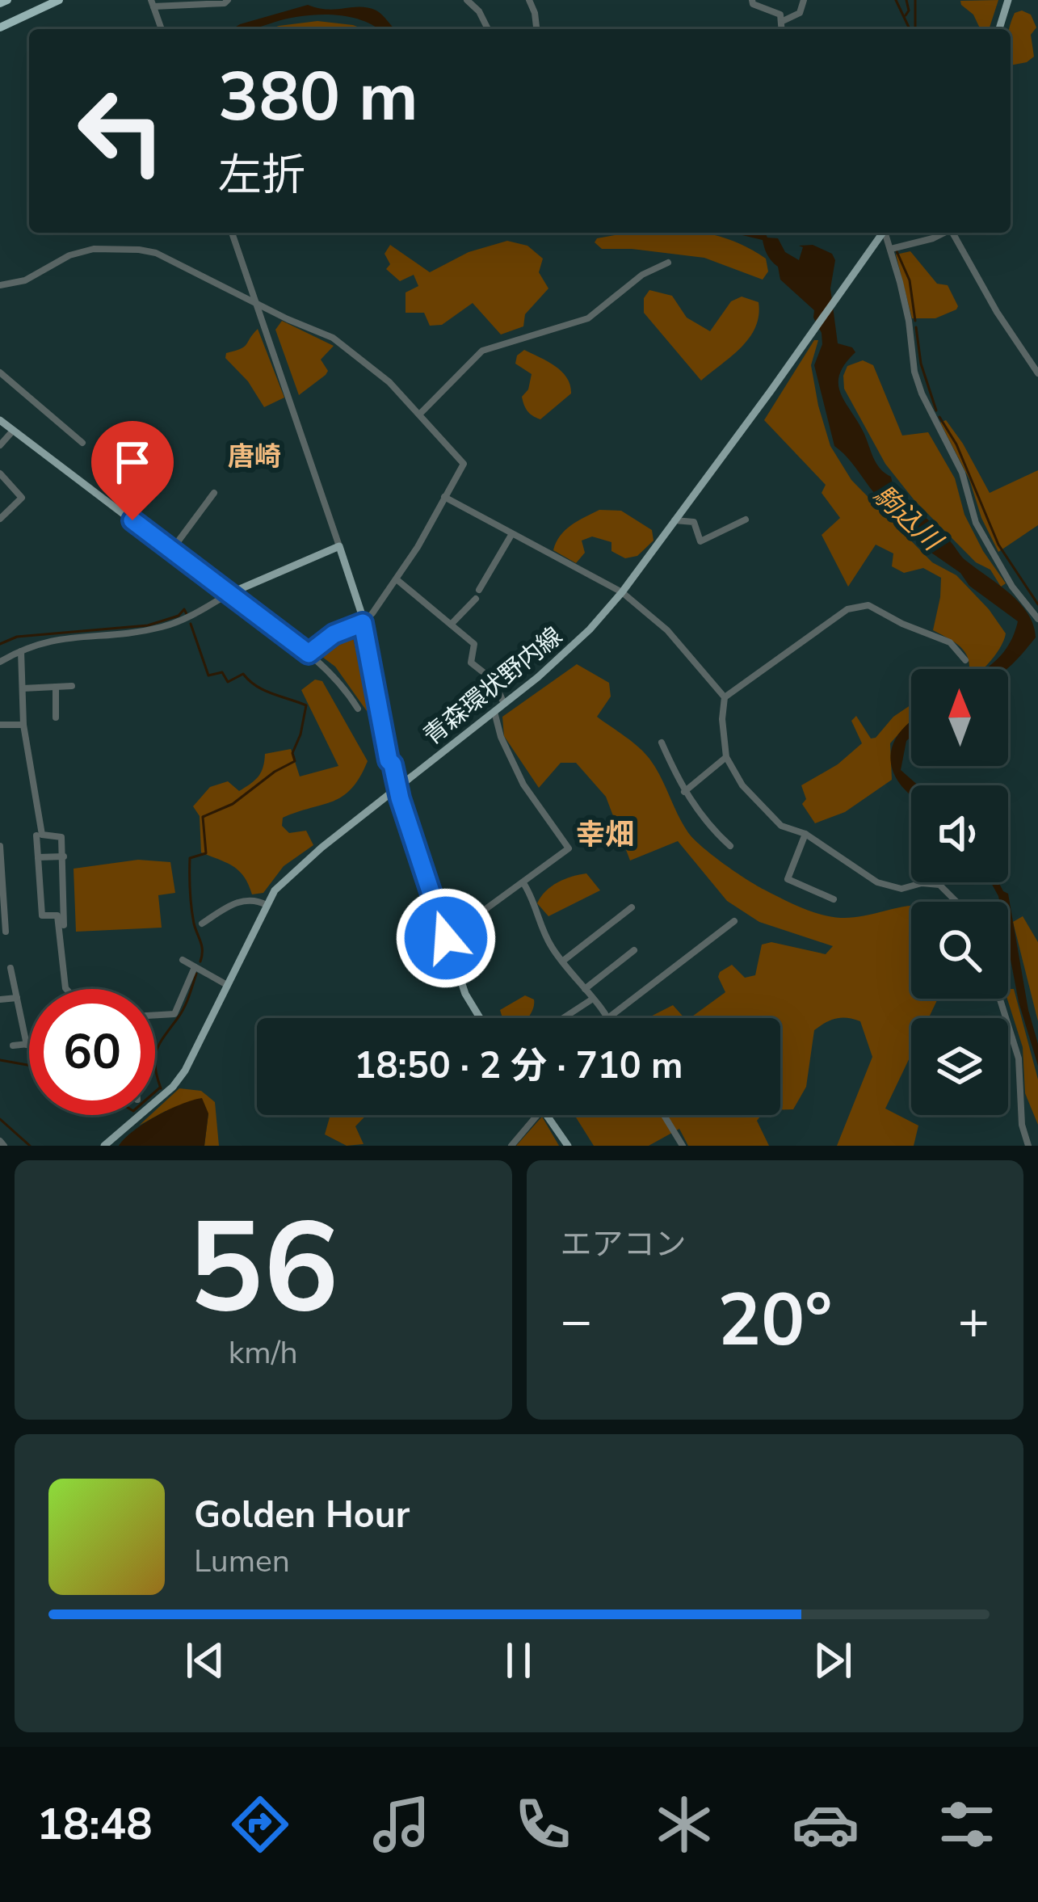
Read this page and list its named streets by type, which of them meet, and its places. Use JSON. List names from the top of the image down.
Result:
{
  "streets": {
    "main road": ["青森環状野内線"]
  },
  "districts": ["唐崎", "幸畑"],
  "water": ["駒込川"],
  "north": "top",
  "page": {
    "turn": ["380 m", "左折"],
    "limit": "60",
    "trip": "18:50 · 2 分 · 710 m",
    "tile": [
      ["56", "km/h"],
      "エアコン"
    ],
    "heat": ["−", "20°", "+"],
    "song": ["Golden Hour", "Lumen"],
    "tabs": "18:48"
  }
}
